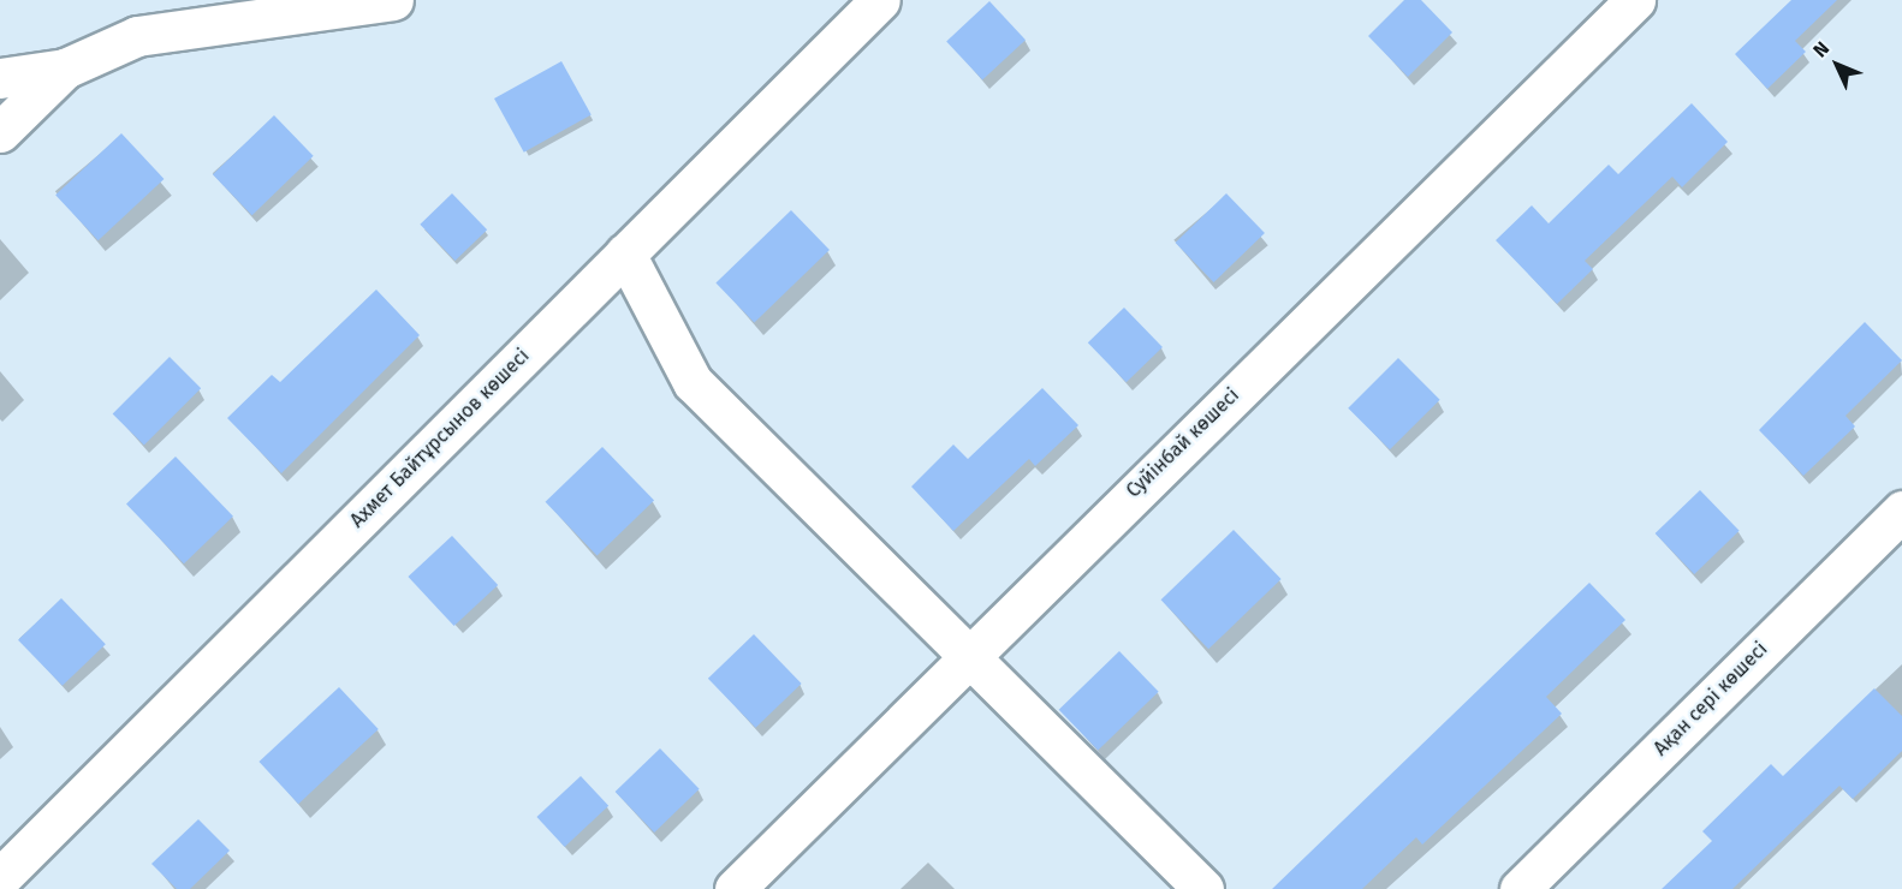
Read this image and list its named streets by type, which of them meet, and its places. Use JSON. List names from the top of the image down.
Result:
{
  "streets": {
    "street": ["Ахмет Байтұрсынов көшесі", "Суйінбай көшесі", "Ақан сері көшесі"]
  },
  "north": "top left"
}
